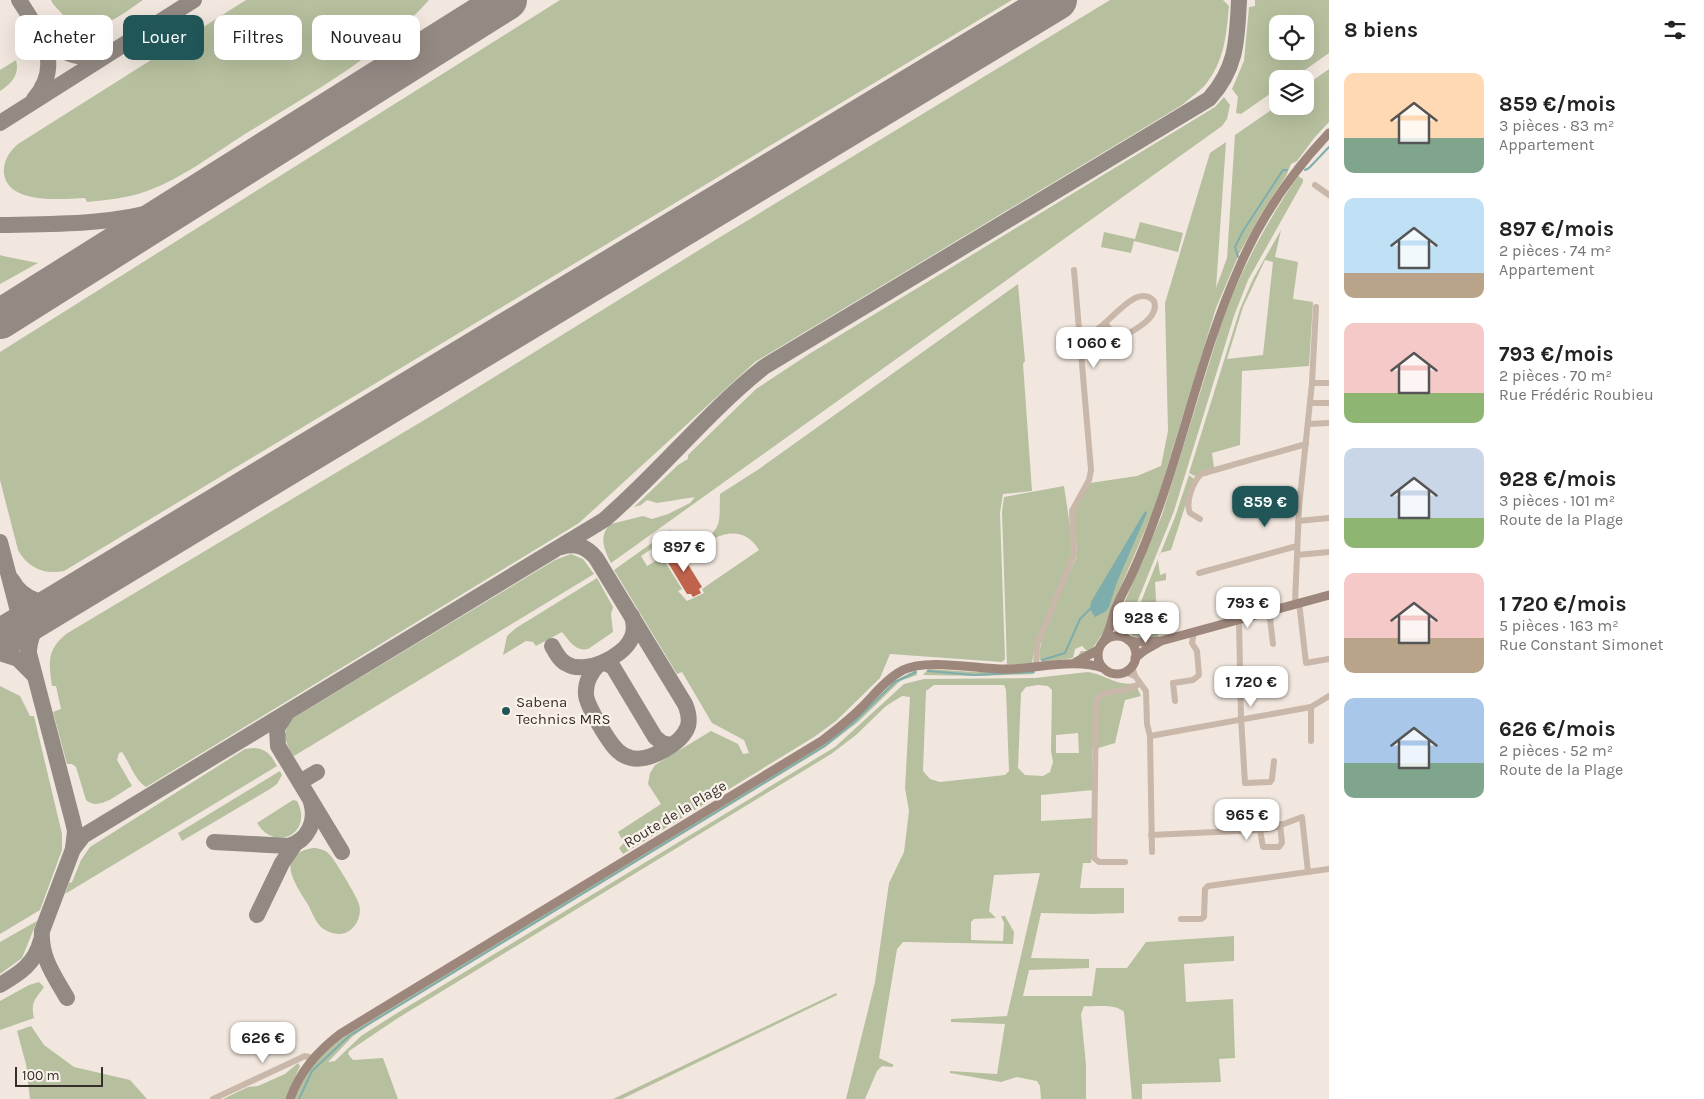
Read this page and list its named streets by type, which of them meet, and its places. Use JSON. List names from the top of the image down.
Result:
{
  "streets": {
    "street": ["Route de la Plage"]
  },
  "places": ["Sabena Technics MRS"],
  "scale_bar": "100 m",
  "page": {
    "heading": "8 biens",
    "chip": [
      "Acheter",
      "Louer",
      "Filtres",
      "Nouveau"
    ],
    "list": [
      {
        "name": "859 €/mois",
        "note": "3 pièces · 83 m² · Appartement"
      },
      {
        "name": "897 €/mois",
        "note": "2 pièces · 74 m² · Appartement"
      },
      {
        "name": "793 €/mois",
        "note": "2 pièces · 70 m² · Rue Frédéric Roubieu"
      },
      {
        "name": "928 €/mois",
        "note": "3 pièces · 101 m² · Route de la Plage"
      },
      {
        "name": "1 720 €/mois",
        "note": "5 pièces · 163 m² · Rue Constant Simonet"
      },
      {
        "name": "626 €/mois",
        "note": "2 pièces · 52 m² · Route de la Plage"
      }
    ],
    "price": [
      "1 060 €",
      "859 €",
      "897 €",
      "793 €",
      "928 €",
      "1 720 €",
      "965 €",
      "626 €"
    ],
    "scale": "100 m"
  }
}
